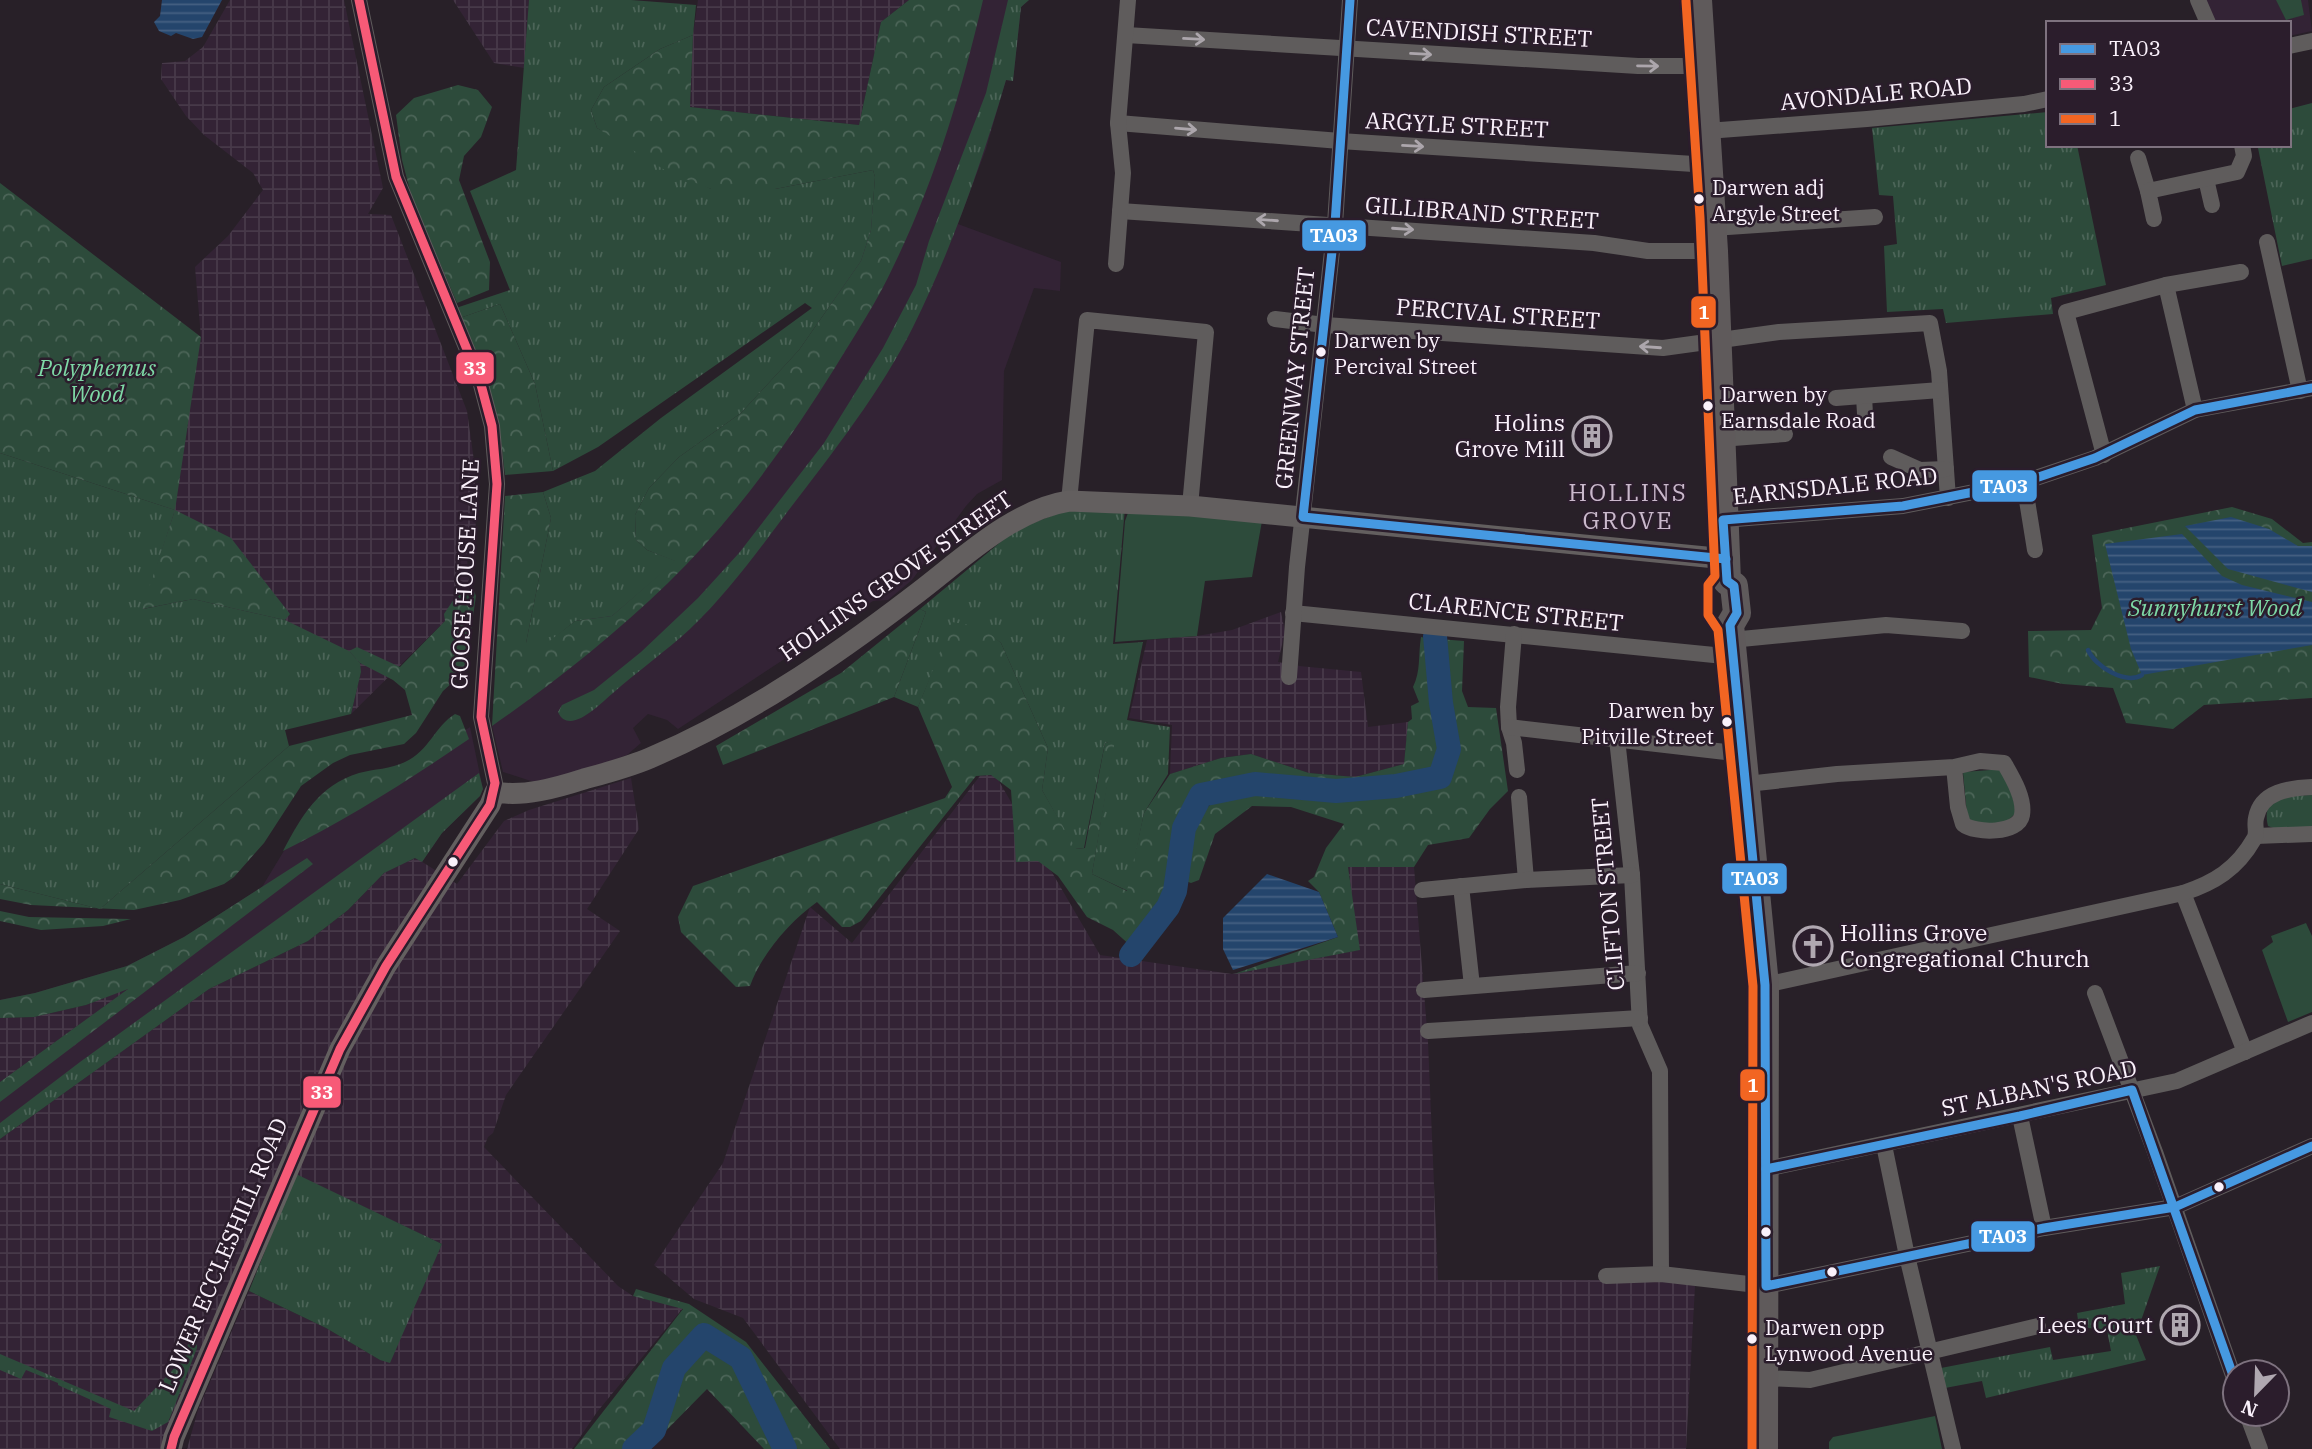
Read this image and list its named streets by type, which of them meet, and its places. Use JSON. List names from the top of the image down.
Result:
{
  "streets": {
    "street": [
      "CAVENDISH STREET",
      "AVONDALE ROAD",
      "ARGYLE STREET",
      "GILLIBRAND STREET",
      "PERCIVAL STREET",
      "GREENWAY STREET",
      "EARNSDALE ROAD",
      "GOOSE HOUSE LANE",
      "HOLLINS GROVE STREET",
      "CLARENCE STREET",
      "CLIFTON STREET",
      "ST ALBAN'S ROAD",
      "LOWER ECCLESHILL ROAD"
    ]
  },
  "crossings": [
    ["CAVENDISH STREET", "GREENWAY STREET"],
    ["ARGYLE STREET", "GREENWAY STREET"],
    ["GILLIBRAND STREET", "GREENWAY STREET"],
    ["PERCIVAL STREET", "GREENWAY STREET"],
    ["GREENWAY STREET", "HOLLINS GROVE STREET"],
    ["GREENWAY STREET", "CLARENCE STREET"],
    ["GOOSE HOUSE LANE", "HOLLINS GROVE STREET"],
    ["GOOSE HOUSE LANE", "LOWER ECCLESHILL ROAD"],
    ["HOLLINS GROVE STREET", "LOWER ECCLESHILL ROAD"]
  ],
  "one_way": ["CAVENDISH STREET", "ARGYLE STREET", "PERCIVAL STREET"],
  "districts": ["HOLLINS GROVE"],
  "parks": ["Polyphemus Wood", "Sunnyhurst Wood"],
  "places": {
    "other": [
      "Darwen adj Argyle Street",
      "Darwen by Percival Street",
      "Darwen by Earnsdale Road",
      "Darwen by Pitville Street",
      "Darwen opp Lynwood Avenue"
    ],
    "building": ["Holins Grove Mill", "Lees Court"],
    "church": ["Hollins Grove Congregational Church"]
  },
  "lines": ["transit line TA03", "transit line 33", "transit line 1"],
  "legend": ["TA03", "33", "1"],
  "north": "bottom left"
}
